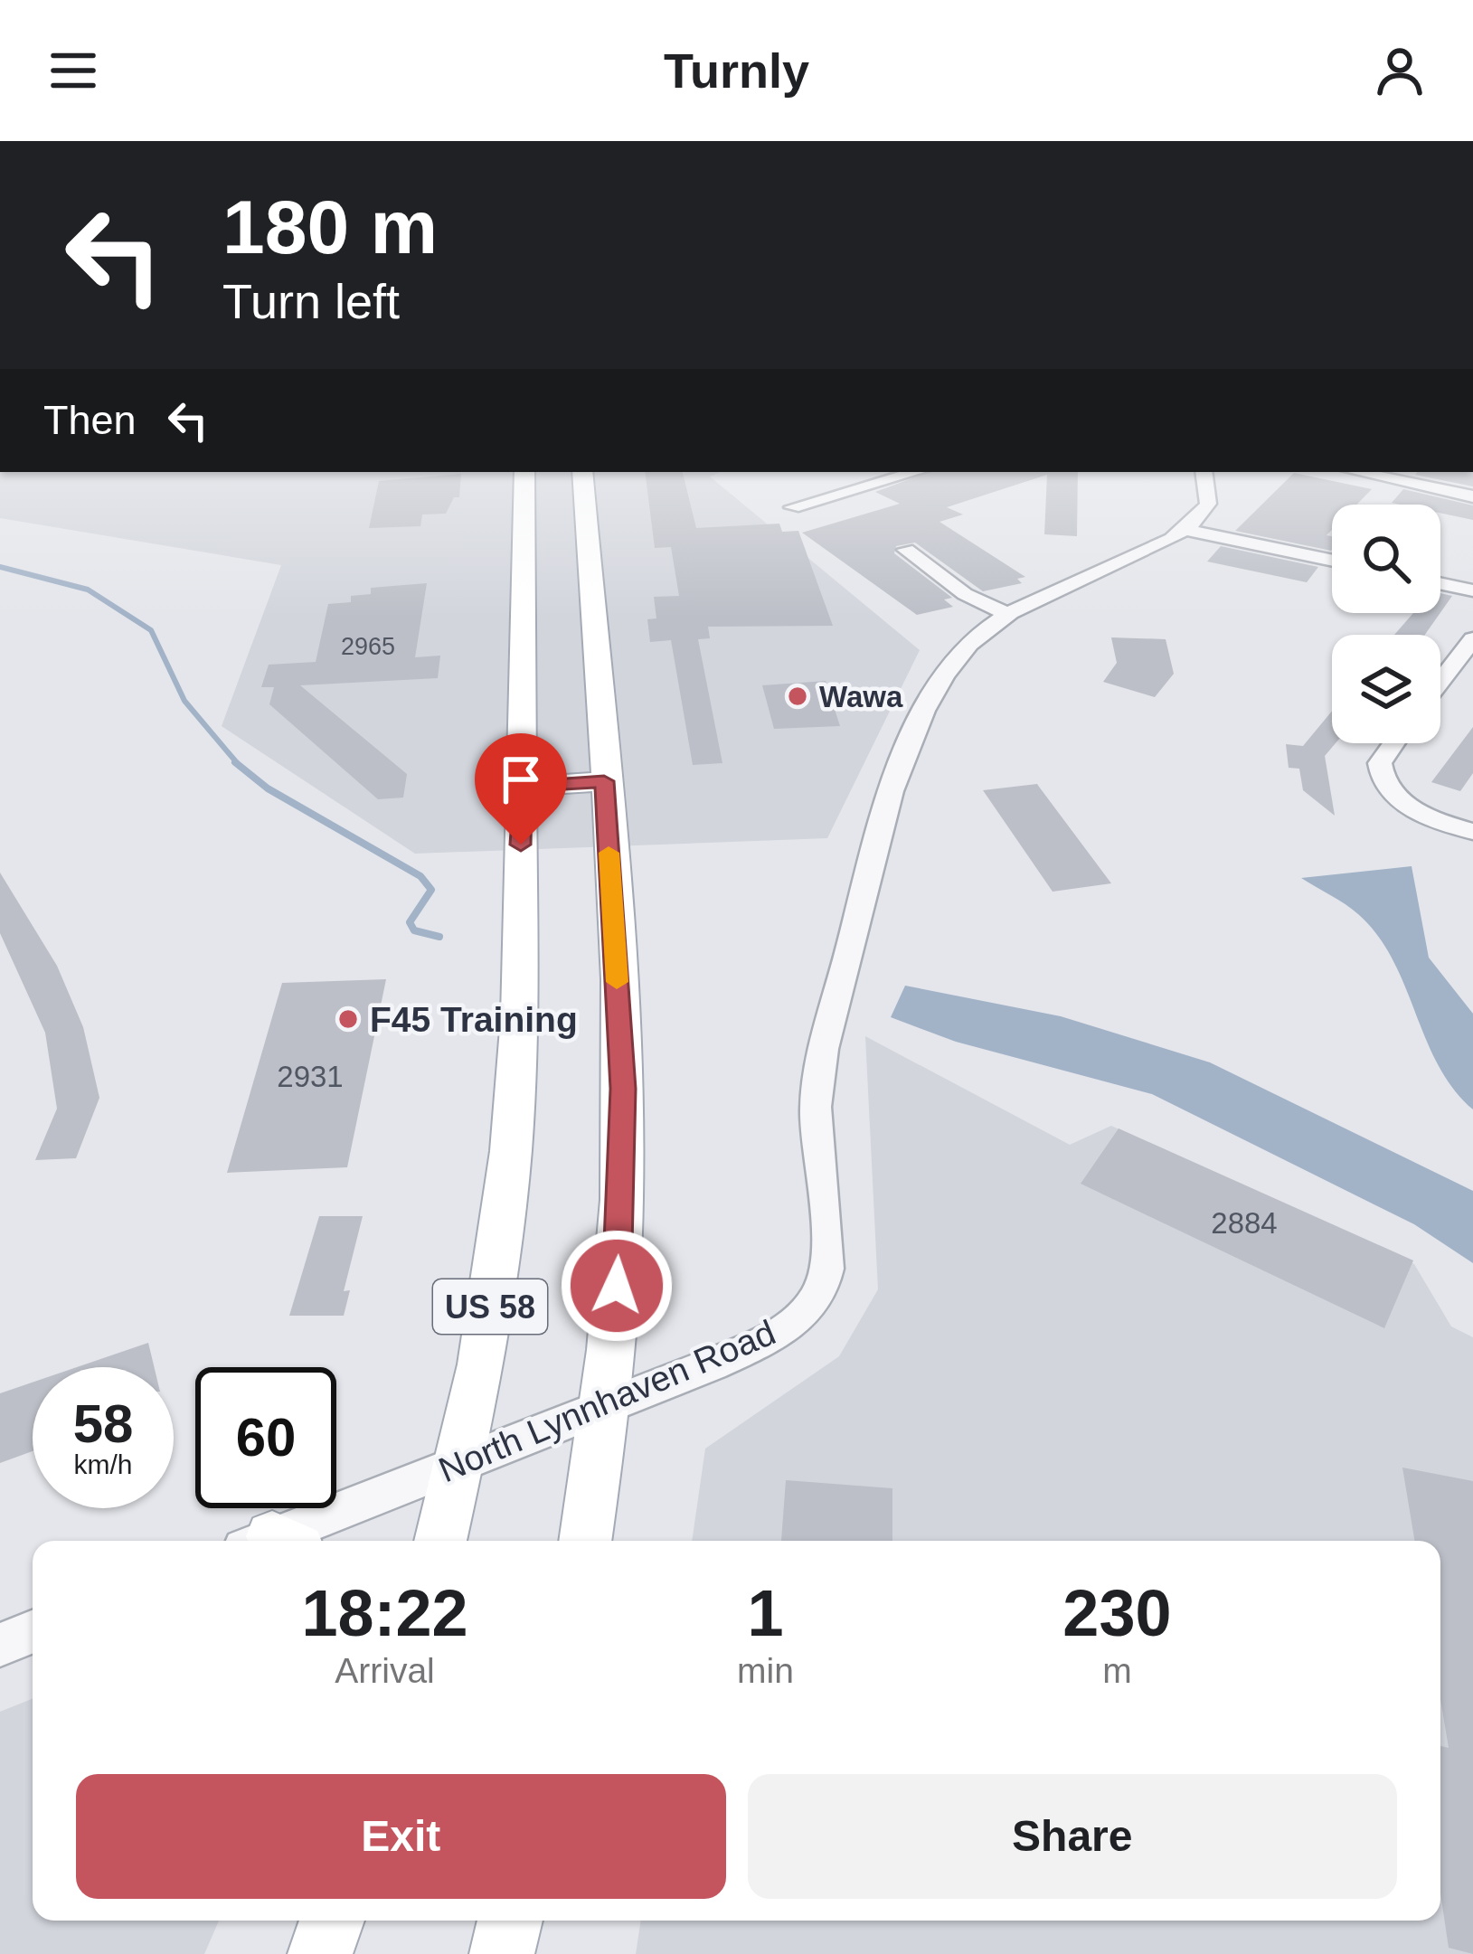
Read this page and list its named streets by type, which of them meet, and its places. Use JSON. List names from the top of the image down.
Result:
{
  "streets": {
    "main road": ["US 58"],
    "street": ["North Lynnhaven Road"]
  },
  "crossings": [
    ["US 58", "North Lynnhaven Road"]
  ],
  "places": ["Wawa", "F45 Training"],
  "house_numbers": ["2965", "2931", "2884"],
  "page": {
    "header": "Turnly",
    "turn": ["180 m", "Turn left"],
    "then": "Then",
    "speed": "58 km/h",
    "limit": "60",
    "eta": [
      "18:22",
      "Arrival",
      "1",
      "min",
      "230",
      "m"
    ],
    "buttons": ["Exit", "Share"]
  }
}
